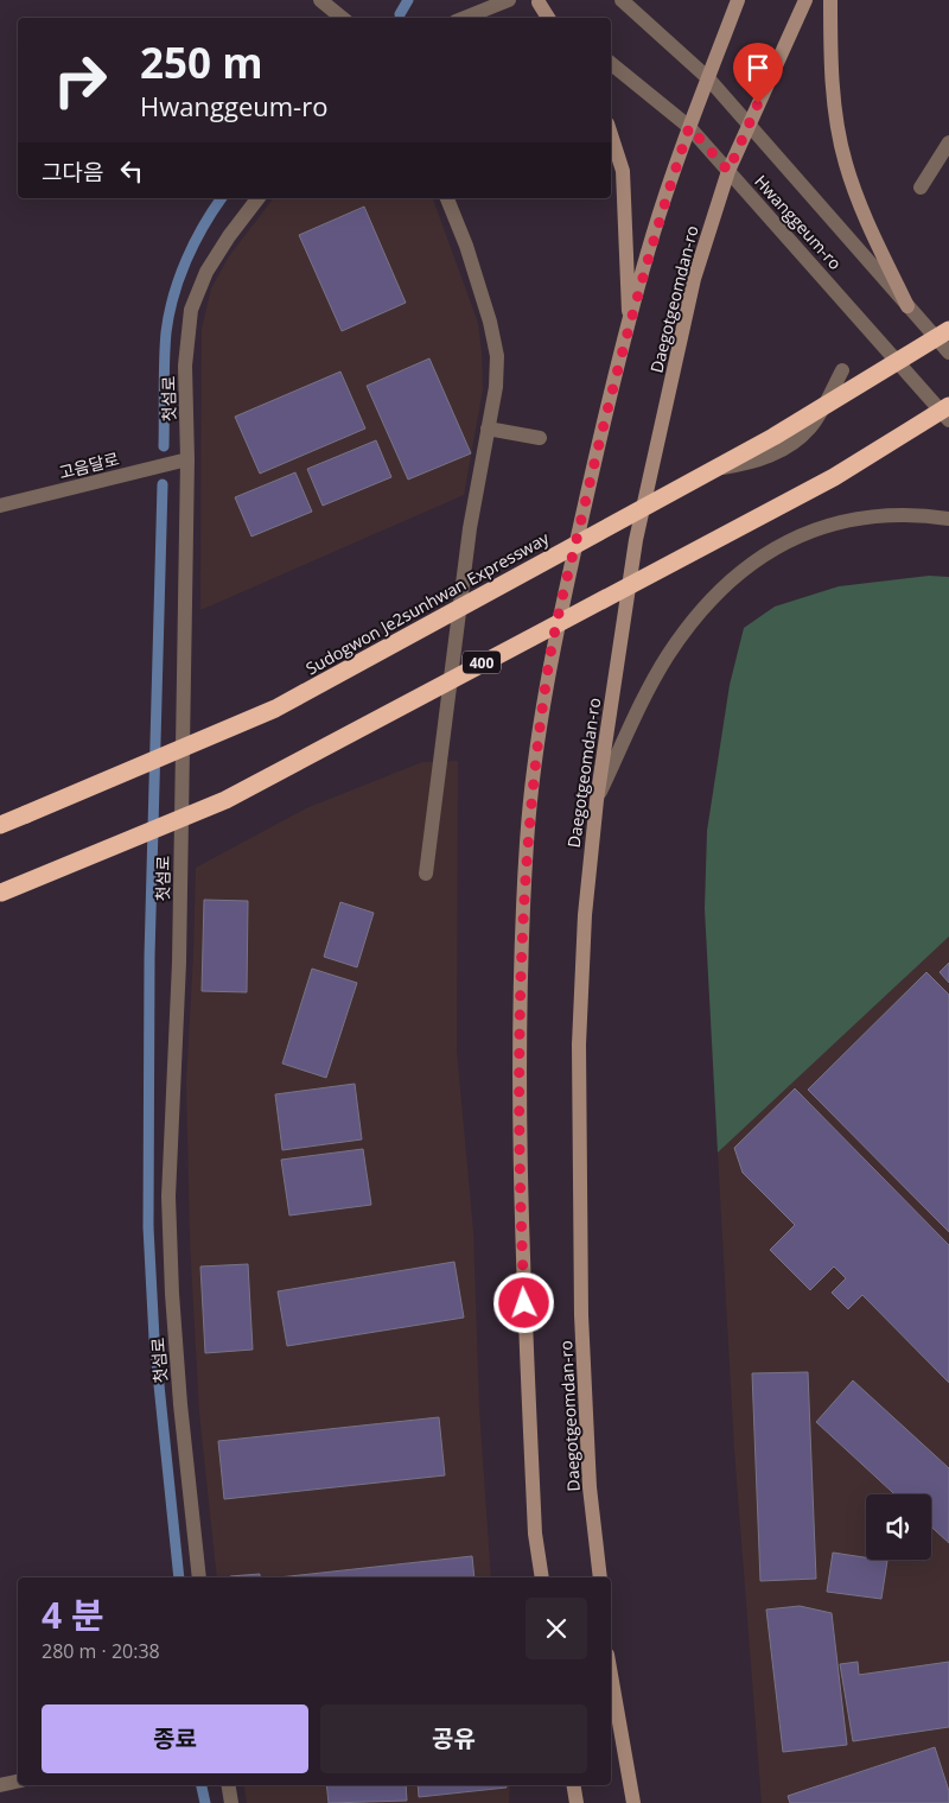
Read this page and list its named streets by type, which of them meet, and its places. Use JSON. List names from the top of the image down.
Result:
{
  "streets": {
    "highway": ["Sudogwon Je2sunhwan Expressway", "400"],
    "main road": ["Daegotgeomdan-ro"],
    "street": ["Hwanggeum-ro", "첫섬로", "고음달로"]
  },
  "crossings": [
    ["Hwanggeum-ro", "Daegotgeomdan-ro"],
    ["첫섬로", "고음달로"]
  ],
  "page": {
    "turn": ["250 m", "Hwanggeum-ro"],
    "then": "그다음",
    "heading": ["4 분", "280 m · 20:38"],
    "buttons": ["종료", "공유"]
  }
}
